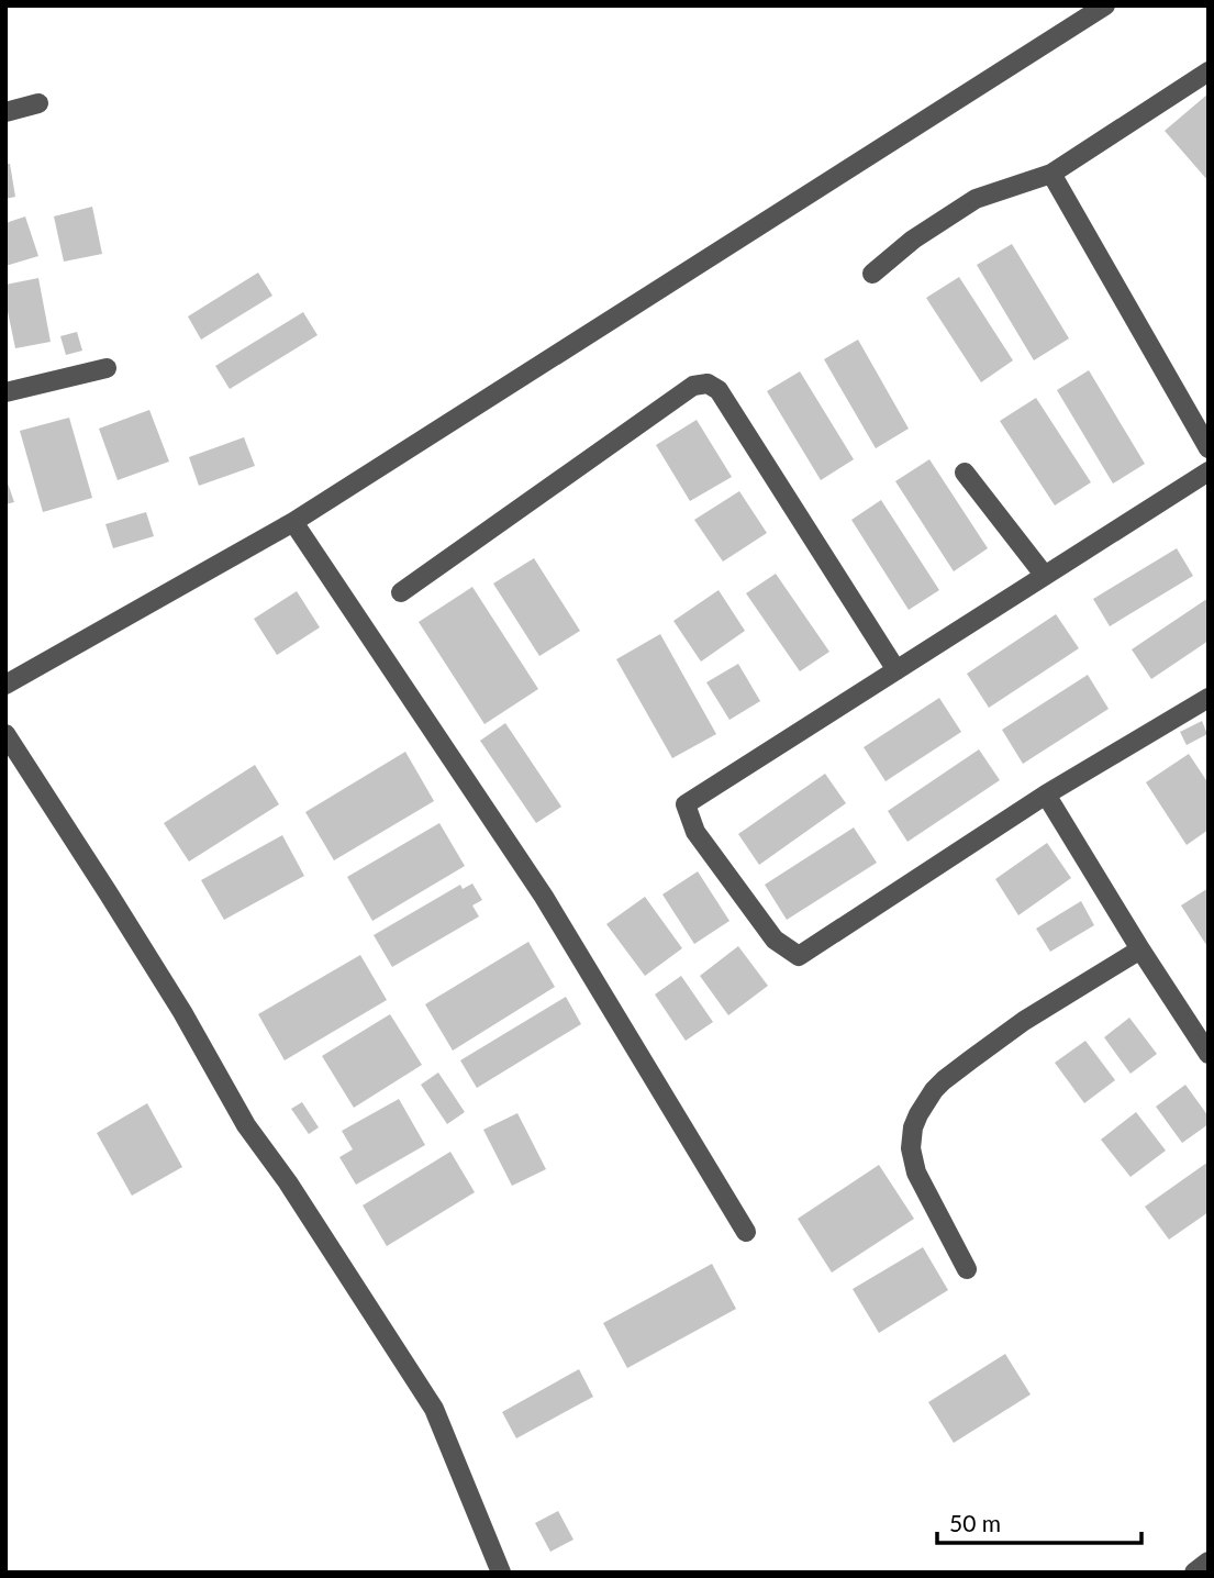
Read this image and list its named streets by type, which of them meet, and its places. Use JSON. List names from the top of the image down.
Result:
{
  "scale_bar": "50 m"
}
